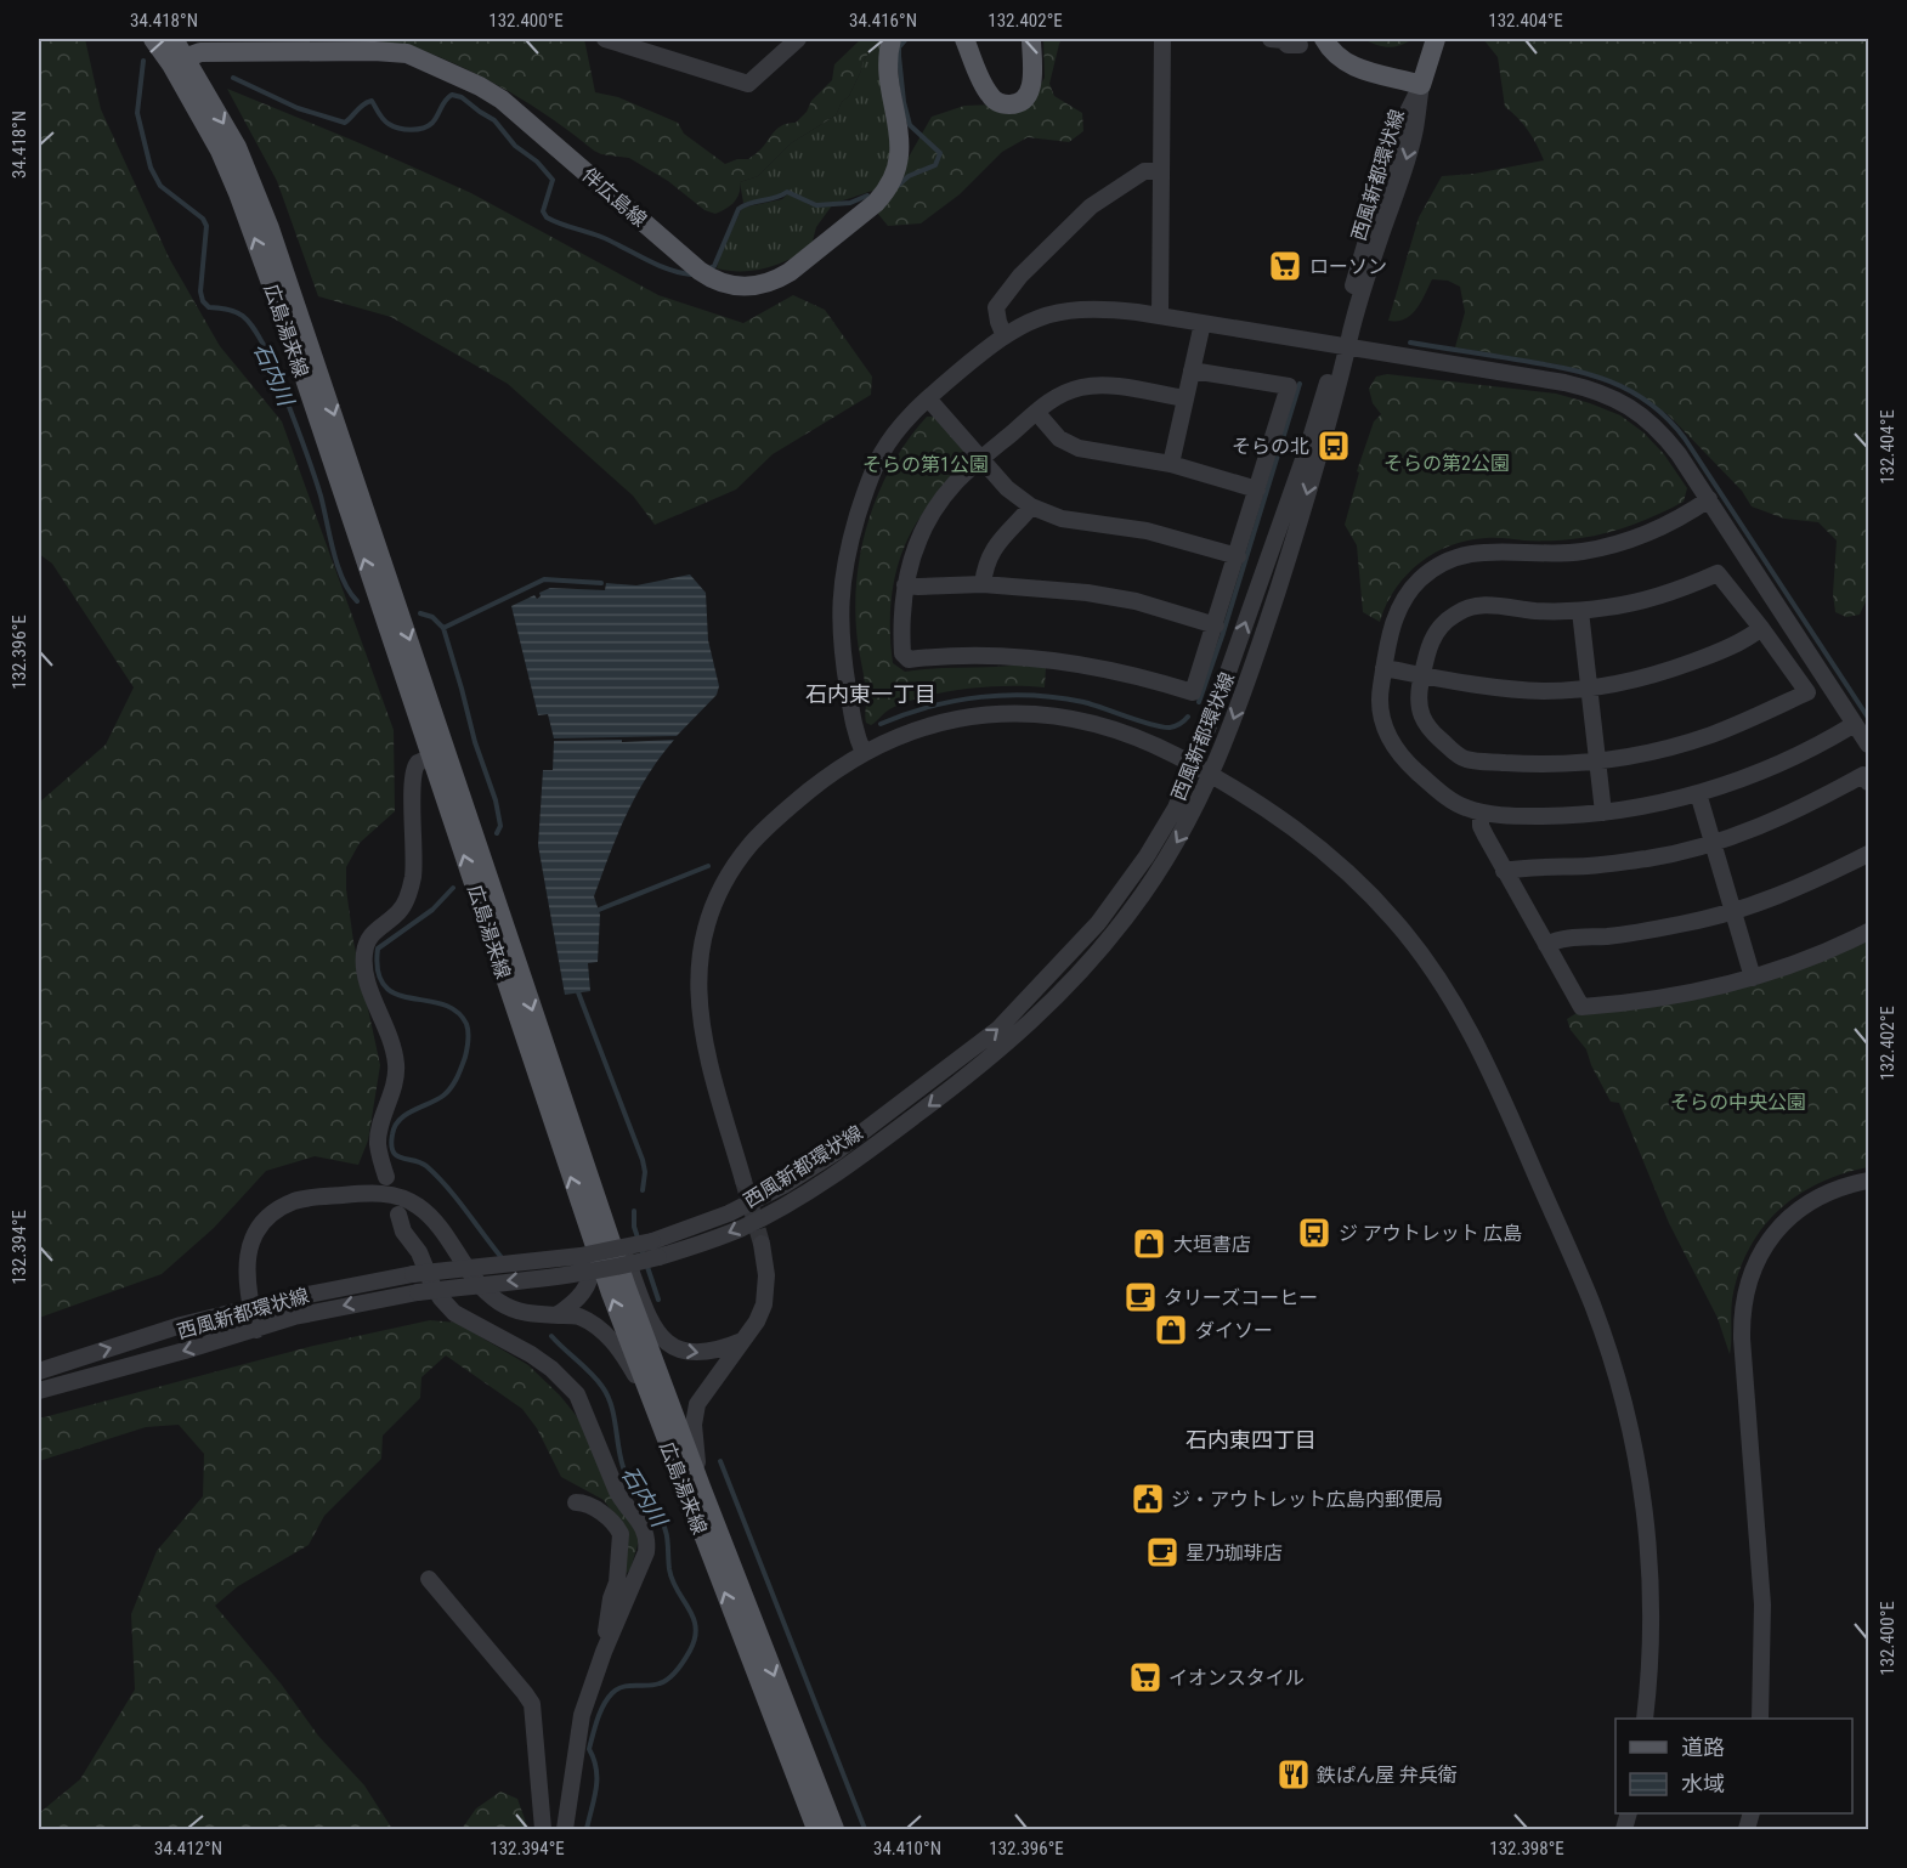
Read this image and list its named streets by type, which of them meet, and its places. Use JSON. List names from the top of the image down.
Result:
{
  "streets": {
    "main road": ["伴広島線", "広島湯来線"],
    "street": ["西風新都環状線"]
  },
  "crossings": [
    ["伴広島線", "広島湯来線"]
  ],
  "districts": ["石内東一丁目", "石内東四丁目"],
  "water": ["石内川"],
  "parks": ["そらの第2公園", "そらの第1公園", "そらの中央公園"],
  "places": {
    "supermarket": ["ローソン", "イオンスタイル"],
    "bus stop": ["そらの北", "ジ アウトレット 広島"],
    "shop": ["大垣書店", "ダイソー"],
    "cafe": ["タリーズコーヒー", "星乃珈琲店"],
    "public building": ["ジ・アウトレット広島内郵便局"],
    "restaurant": ["鉄ぱん屋 弁兵衛"]
  },
  "legend": ["道路", "水域"],
  "coordinates": [
    "34.418°N",
    "132.400°E",
    "34.416°N",
    "132.402°E",
    "132.404°E",
    "132.396°E",
    "132.394°E",
    "34.412°N",
    "34.410°N",
    "132.398°E"
  ]
}
